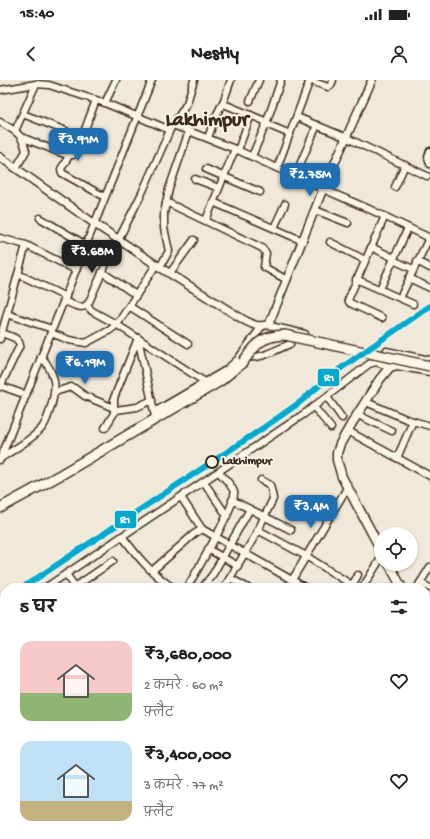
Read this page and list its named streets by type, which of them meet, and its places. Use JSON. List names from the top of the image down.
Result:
{
  "districts": ["Lakhimpur"],
  "places": ["Lakhimpur"],
  "lines": ["transit line R1"],
  "page": {
    "status": "15:40",
    "header": "Nestly",
    "price": [
      "₹3.91M",
      "₹2.75M",
      "₹3.68M",
      "₹6.19M",
      "₹3.4M"
    ],
    "heading": "5 घर",
    "list": [
      {
        "name": "₹3,680,000",
        "note": "2 कमरे · 60 m² · फ़्लैट"
      },
      {
        "name": "₹3,400,000",
        "note": "3 कमरे · 77 m² · फ़्लैट"
      }
    ]
  }
}
